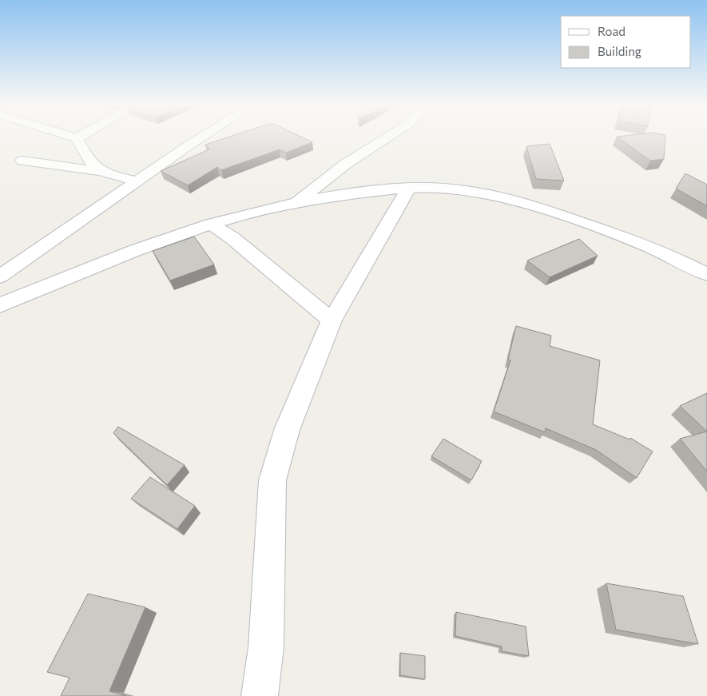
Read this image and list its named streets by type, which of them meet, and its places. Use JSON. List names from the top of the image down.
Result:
{
  "legend": ["Road", "Building"]
}
